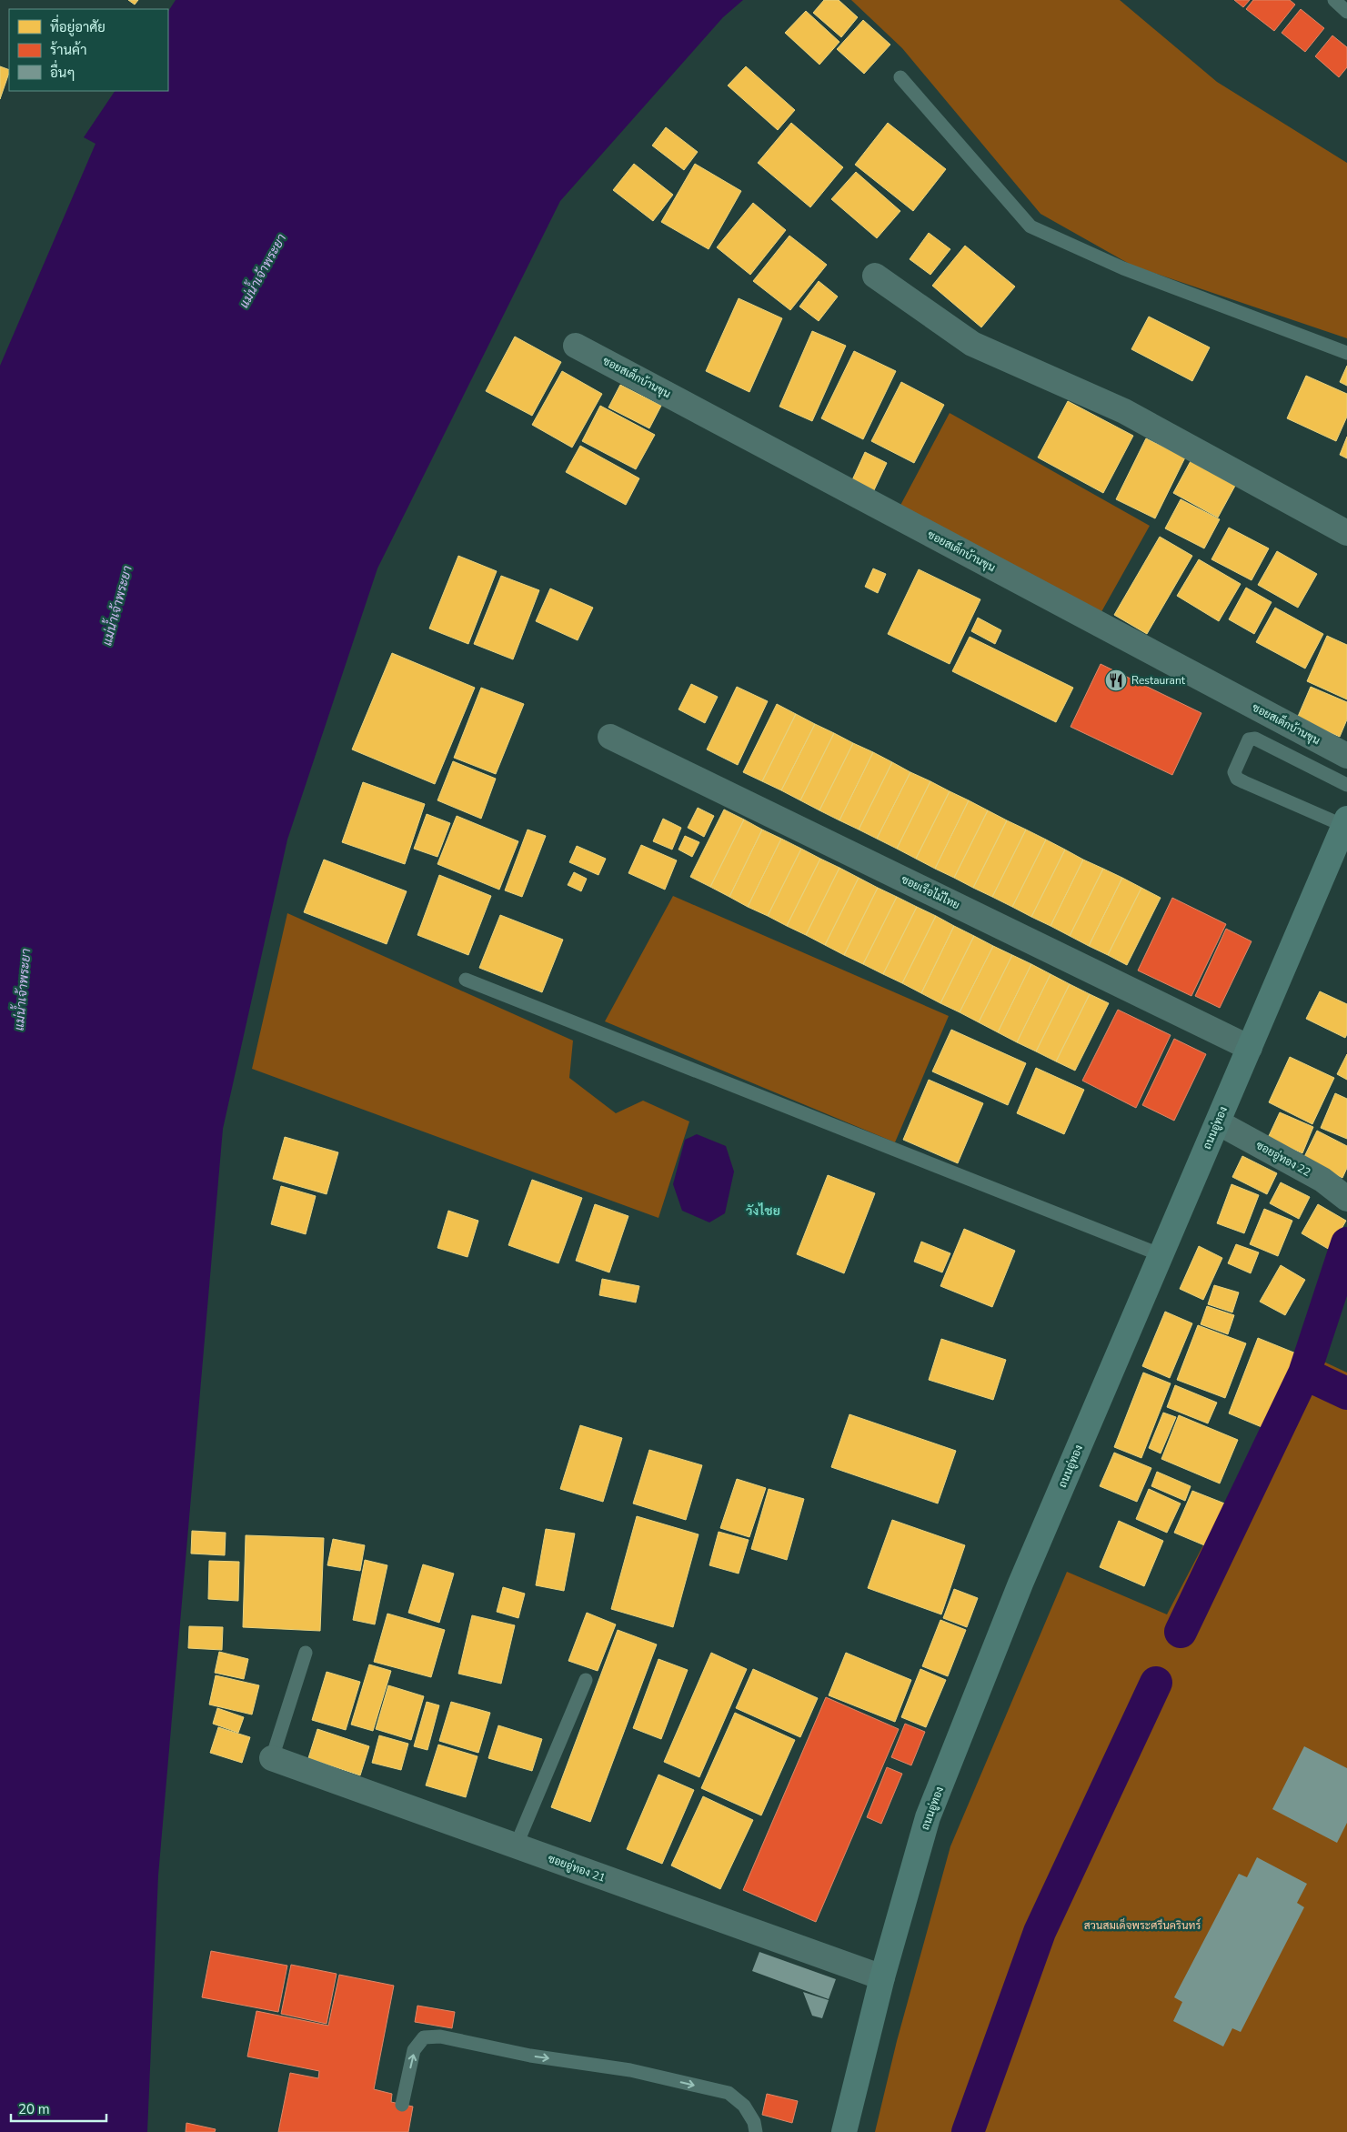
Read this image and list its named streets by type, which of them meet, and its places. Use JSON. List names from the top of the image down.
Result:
{
  "streets": {
    "main road": ["ถนนอู่ทอง"],
    "street": [
      "ซอยสเต็กบ้านขุน",
      "ซอยเรือไม้ไทย",
      "ซอยอู่ทอง 22",
      "ซอยอู่ทอง 21"
    ]
  },
  "crossings": [
    ["ซอยเรือไม้ไทย", "ถนนอู่ทอง"],
    ["ถนนอู่ทอง", "ซอยอู่ทอง 22"],
    ["ถนนอู่ทอง", "ซอยอู่ทอง 21"]
  ],
  "districts": ["วังไชย"],
  "water": ["แม่น้ำเจ้าพระยา"],
  "parks": ["สวนสมเด็จพระศรีนครินทร์"],
  "places": {
    "restaurant": ["Restaurant"]
  },
  "legend": ["ที่อยู่อาศัย", "ร้านค้า", "อื่นๆ"],
  "scale_bar": "20 m"
}
